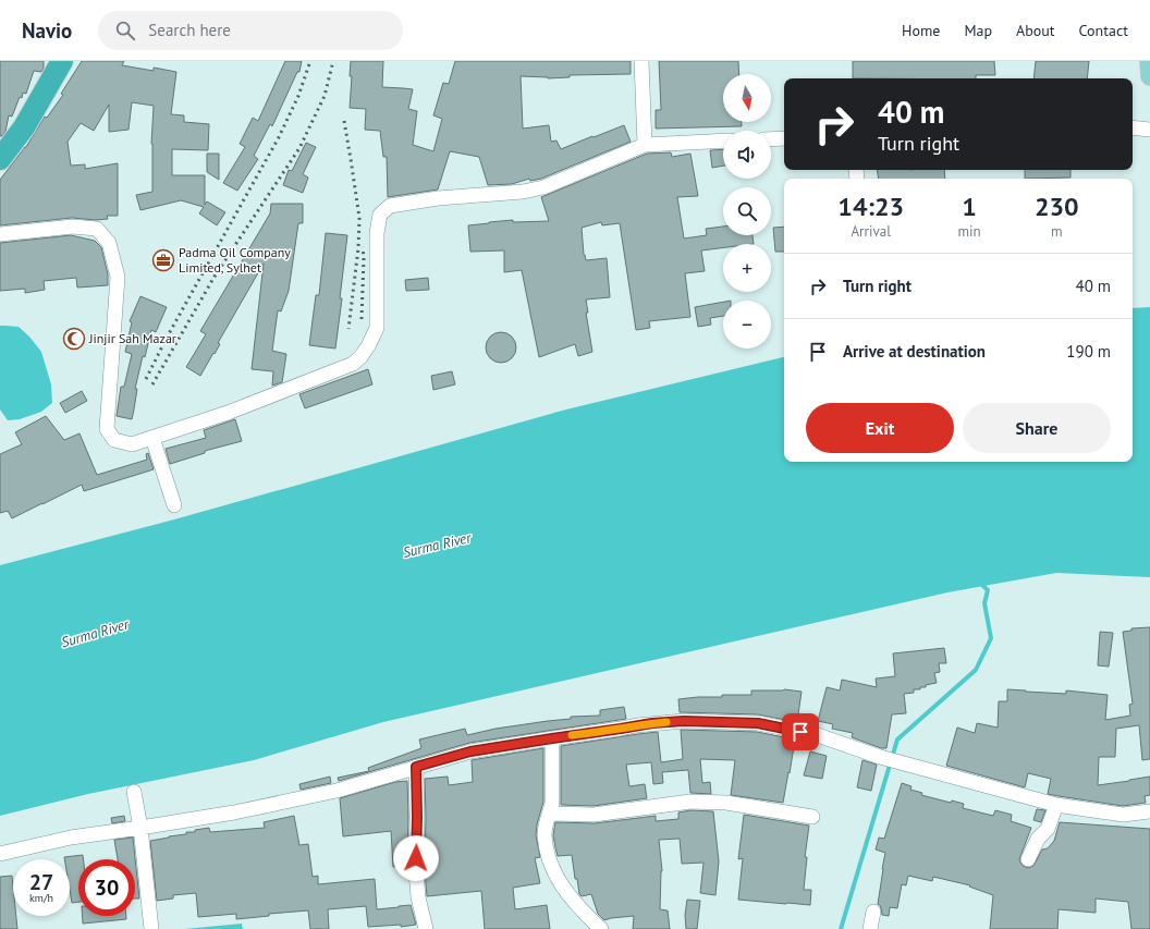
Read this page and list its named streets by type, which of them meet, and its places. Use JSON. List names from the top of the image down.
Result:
{
  "water": ["Surma River"],
  "places": {
    "office": ["Padma Oil Company Limited, Sylhet"],
    "mosque": ["Jinjir Sah Mazar"]
  },
  "north": "bottom",
  "page": {
    "header": "Navio",
    "search": "Search here",
    "nav": [
      "Home",
      "Map",
      "About",
      "Contact"
    ],
    "map_buttons": ["+", "−"],
    "turn": ["40 m", "Turn right"],
    "eta": [
      "14:23",
      "Arrival",
      "1",
      "min",
      "230",
      "m"
    ],
    "list": [
      {
        "name": "Turn right",
        "value": "40 m"
      },
      {
        "name": "Arrive at destination",
        "value": "190 m"
      }
    ],
    "buttons": ["Exit", "Share"],
    "speed": "27 km/h",
    "limit": "30"
  }
}
